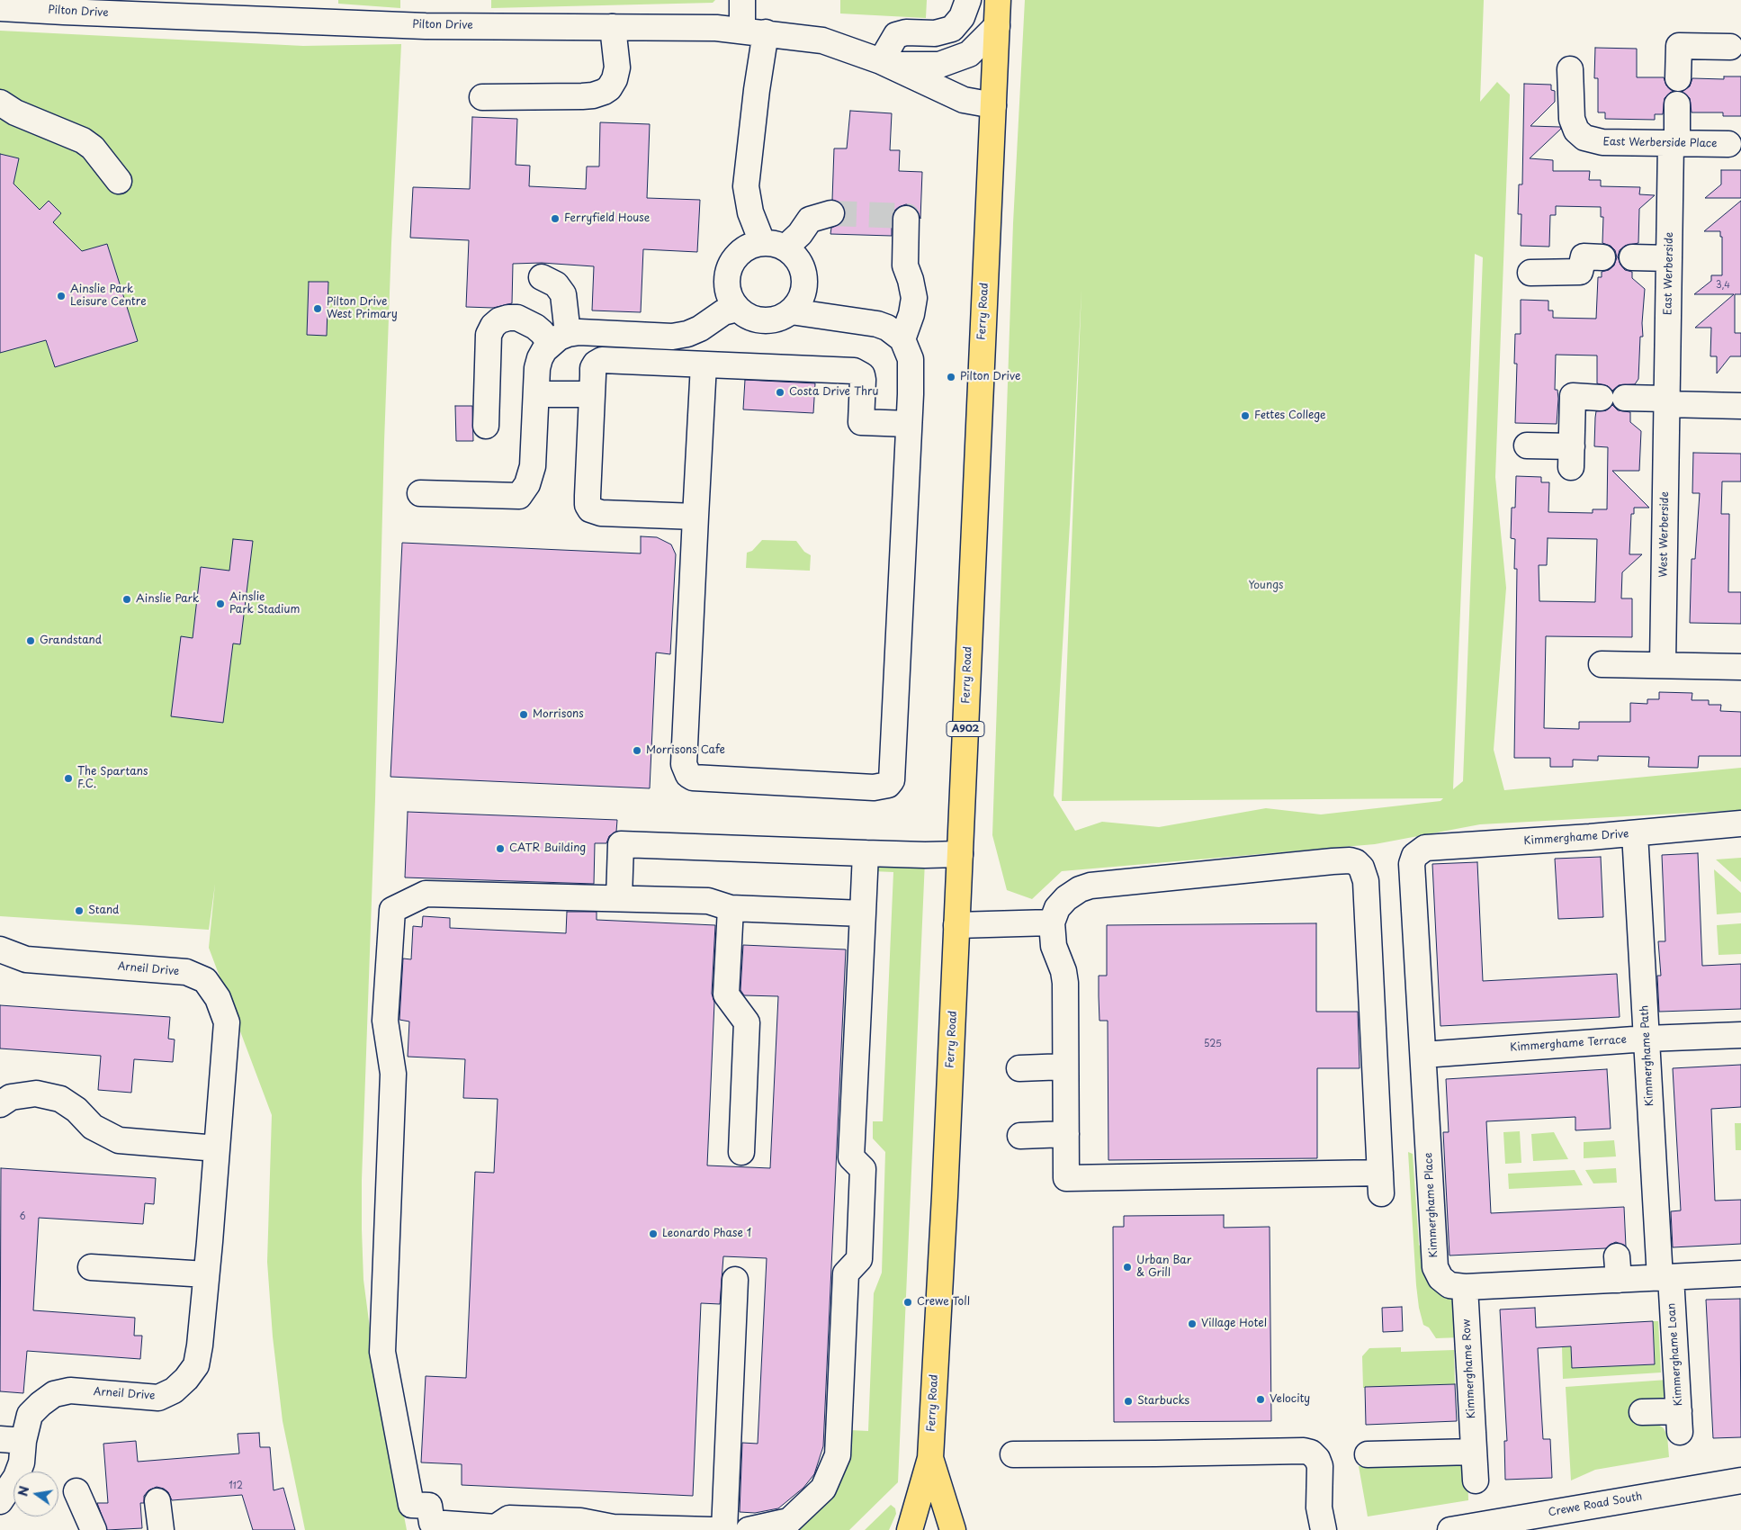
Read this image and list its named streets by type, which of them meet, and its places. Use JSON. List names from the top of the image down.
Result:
{
  "streets": {
    "main road": ["Ferry Road", "A902"],
    "street": [
      "Pilton Drive",
      "East Werberside Place",
      "East Werberside",
      "West Werberside",
      "Kimmerghame Drive",
      "Arneil Drive",
      "Kimmerghame Terrace",
      "Kimmerghame Path",
      "Kimmerghame Place",
      "Kimmerghame Loan",
      "Kimmerghame Row",
      "Crewe Road South"
    ]
  },
  "crossings": [
    ["Pilton Drive", "Ferry Road"],
    ["East Werberside Place", "East Werberside"],
    ["East Werberside", "West Werberside"],
    ["Kimmerghame Drive", "Kimmerghame Path"],
    ["Kimmerghame Drive", "Kimmerghame Place"],
    ["Kimmerghame Terrace", "Kimmerghame Path"],
    ["Kimmerghame Terrace", "Kimmerghame Place"],
    ["Kimmerghame Path", "Kimmerghame Place"],
    ["Kimmerghame Path", "Kimmerghame Loan"],
    ["Kimmerghame Place", "Kimmerghame Loan"],
    ["Kimmerghame Place", "Kimmerghame Row"]
  ],
  "parks": ["Youngs"],
  "places": [
    "Ferryfield House",
    "Ainslie Park Leisure Centre",
    "Pilton Drive West Primary",
    "Pilton Drive",
    "Costa Drive Thru",
    "Fettes College",
    "Ainslie Park",
    "Ainslie Park Stadium",
    "Grandstand",
    "Morrisons",
    "Morrisons Cafe",
    "The Spartans F.C.",
    "CATR Building",
    "Stand",
    "Leonardo Phase 1",
    "Urban Bar & Grill",
    "Crewe Toll",
    "Village Hotel",
    "Velocity",
    "Starbucks"
  ],
  "house_numbers": [
    "3,4",
    "525",
    "6",
    "112"
  ],
  "north": "left"
}
